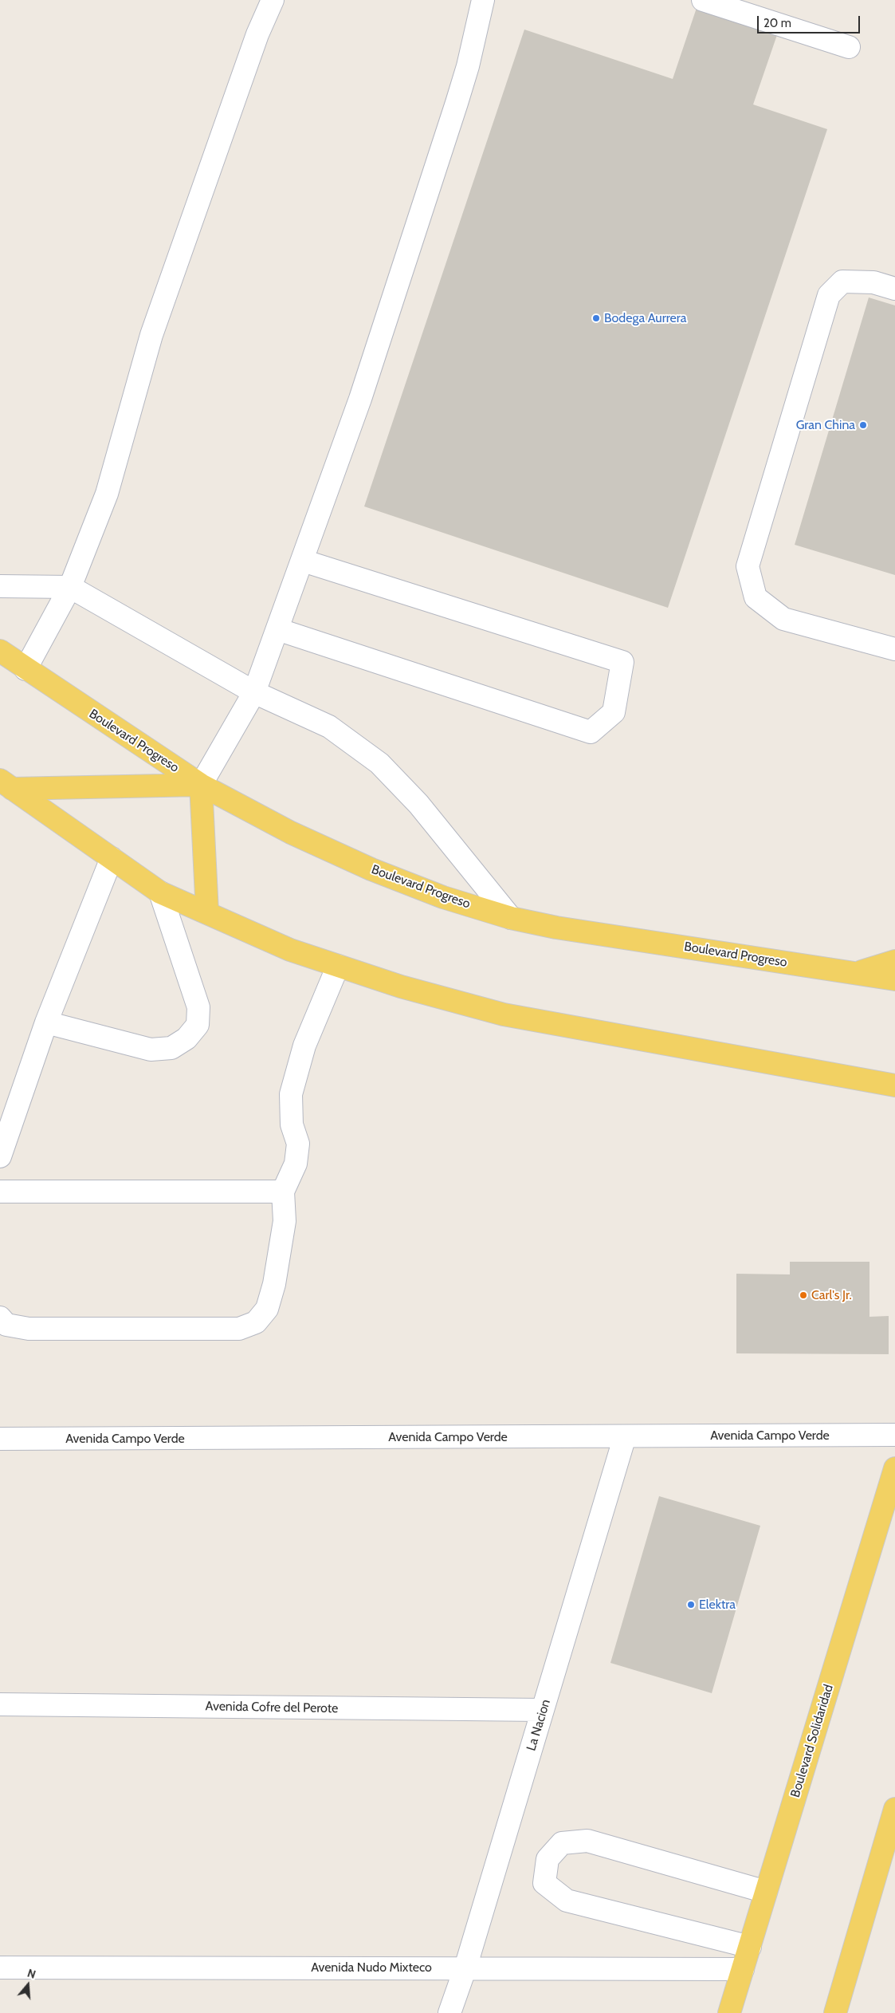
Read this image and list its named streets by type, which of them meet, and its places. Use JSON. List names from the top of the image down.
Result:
{
  "streets": {
    "main road": ["Boulevard Progreso", "Boulevard Solidaridad"],
    "street": [
      "Avenida Campo Verde",
      "Avenida Cofre del Perote",
      "La Nacion",
      "Avenida Nudo Mixteco"
    ]
  },
  "crossings": [
    ["Avenida Campo Verde", "La Nacion"],
    ["Avenida Cofre del Perote", "La Nacion"],
    ["La Nacion", "Avenida Nudo Mixteco"],
    ["Boulevard Solidaridad", "Avenida Nudo Mixteco"]
  ],
  "places": [
    "Bodega Aurrera",
    "Gran China",
    "Carl's Jr.",
    "Elektra"
  ],
  "scale_bar": "20 m",
  "north": "top"
}
